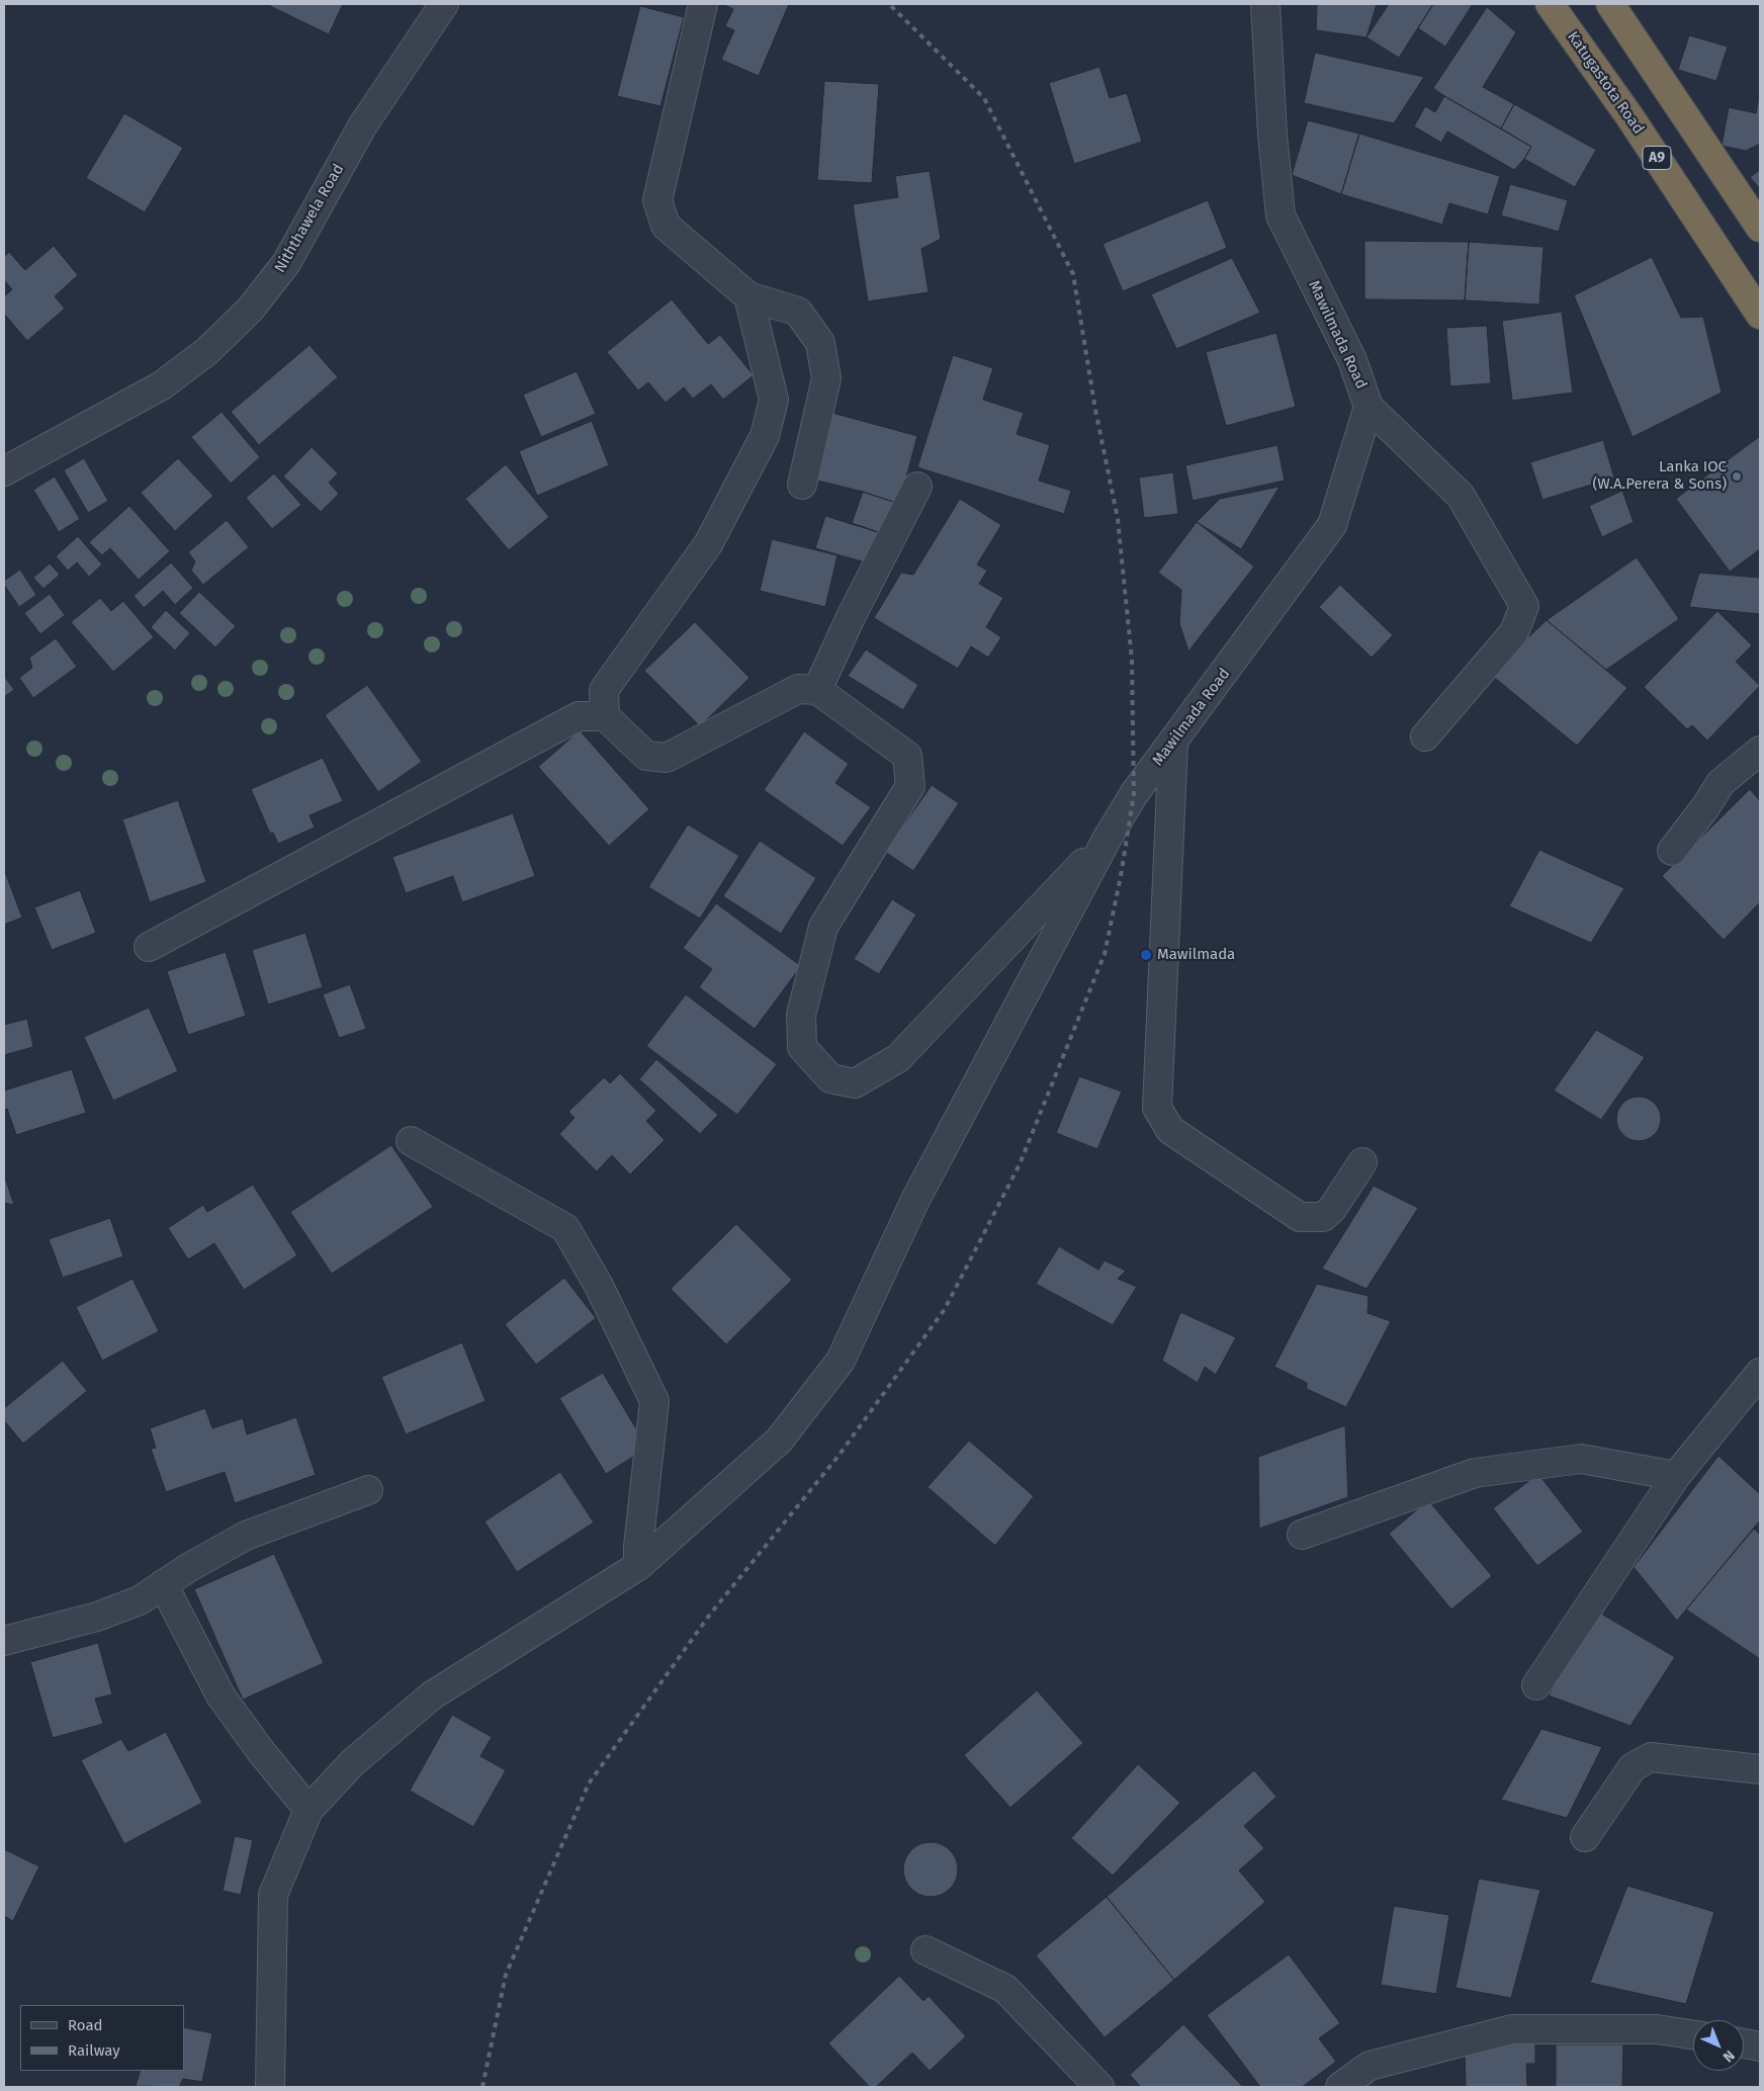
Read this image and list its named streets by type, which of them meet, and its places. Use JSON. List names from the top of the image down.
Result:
{
  "streets": {
    "highway": ["Katugastota Road", "A9"],
    "street": ["Niththawela Road", "Mawilmada Road"]
  },
  "places": ["Lanka IOC (W.A.Perera & Sons)", "Mawilmada"],
  "legend": ["Road", "Railway"],
  "north": "bottom right"
}
